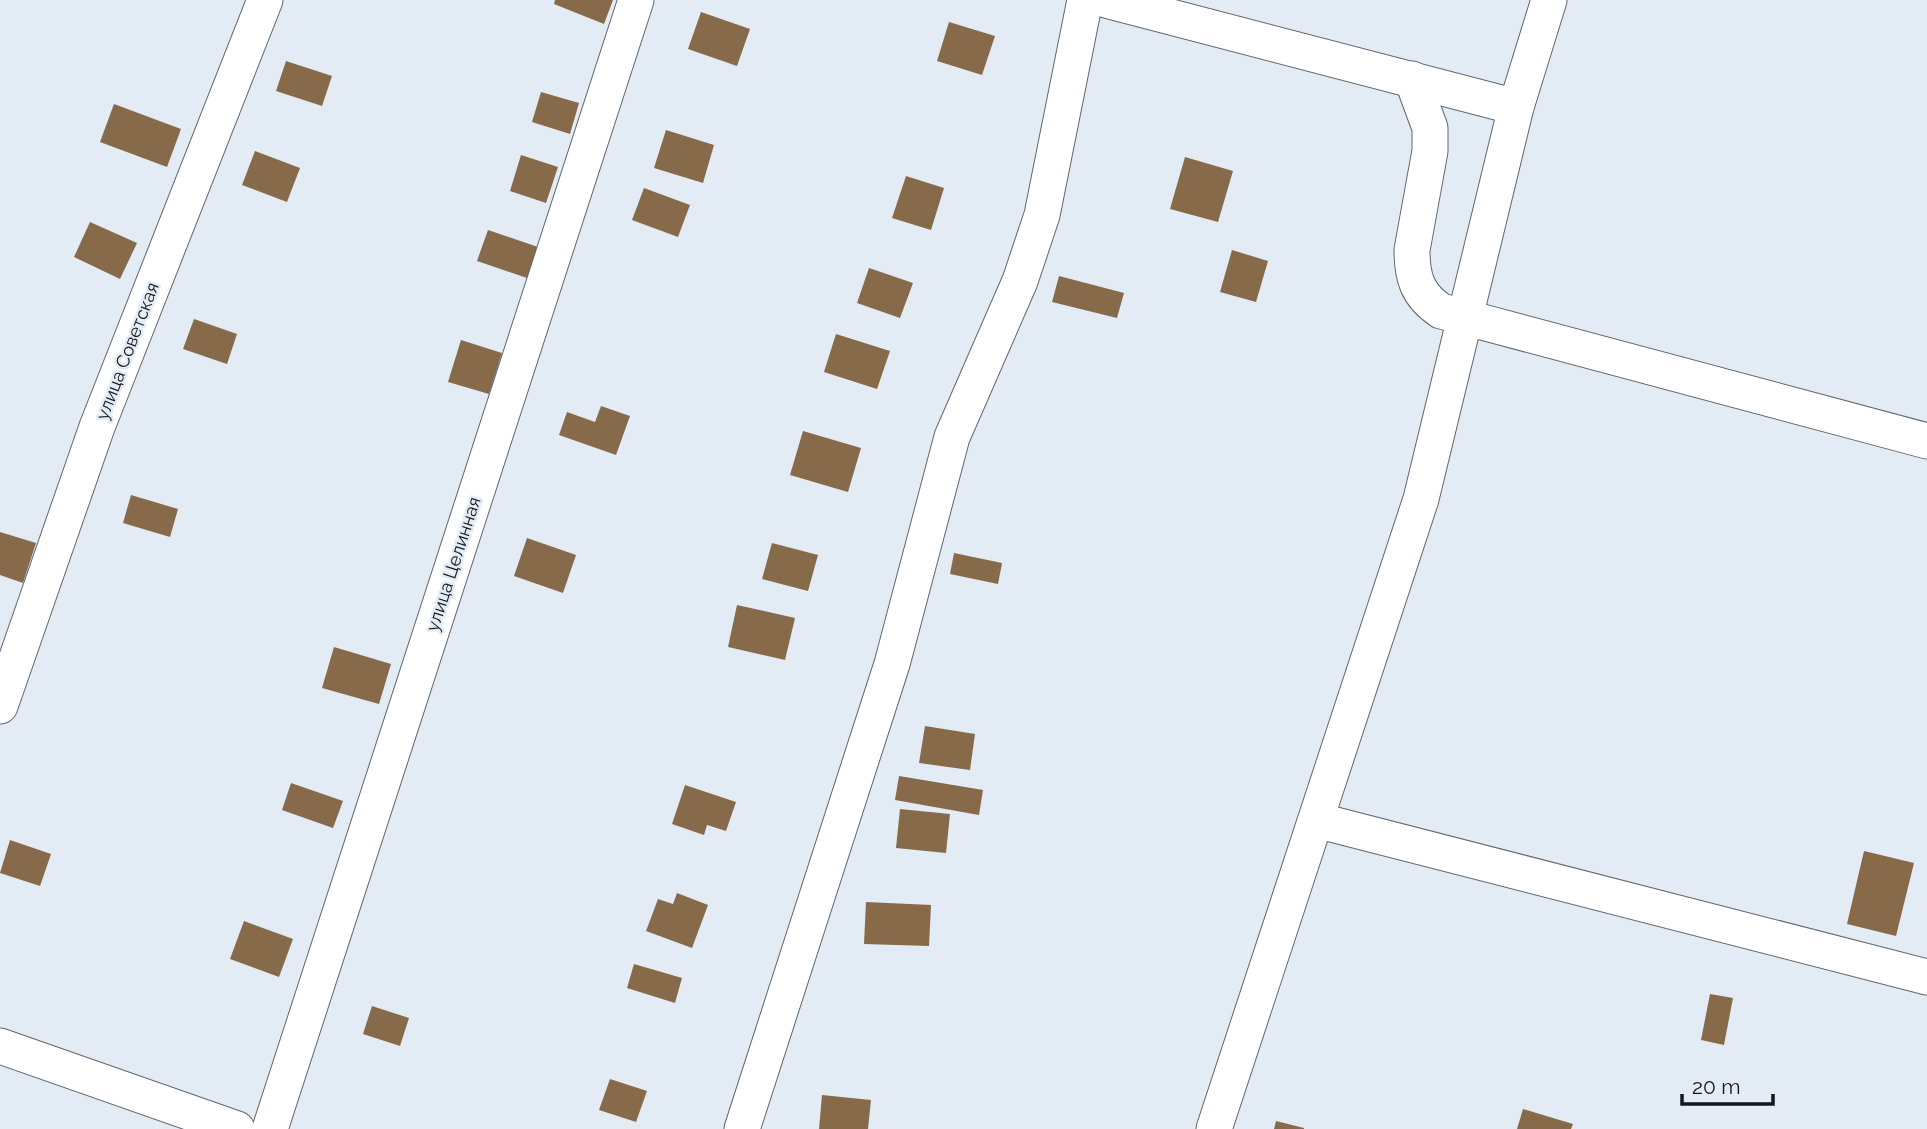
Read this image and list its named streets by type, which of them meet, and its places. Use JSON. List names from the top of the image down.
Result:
{
  "streets": {
    "street": ["улица Советская", "улица Целинная"]
  },
  "scale_bar": "20 m"
}
